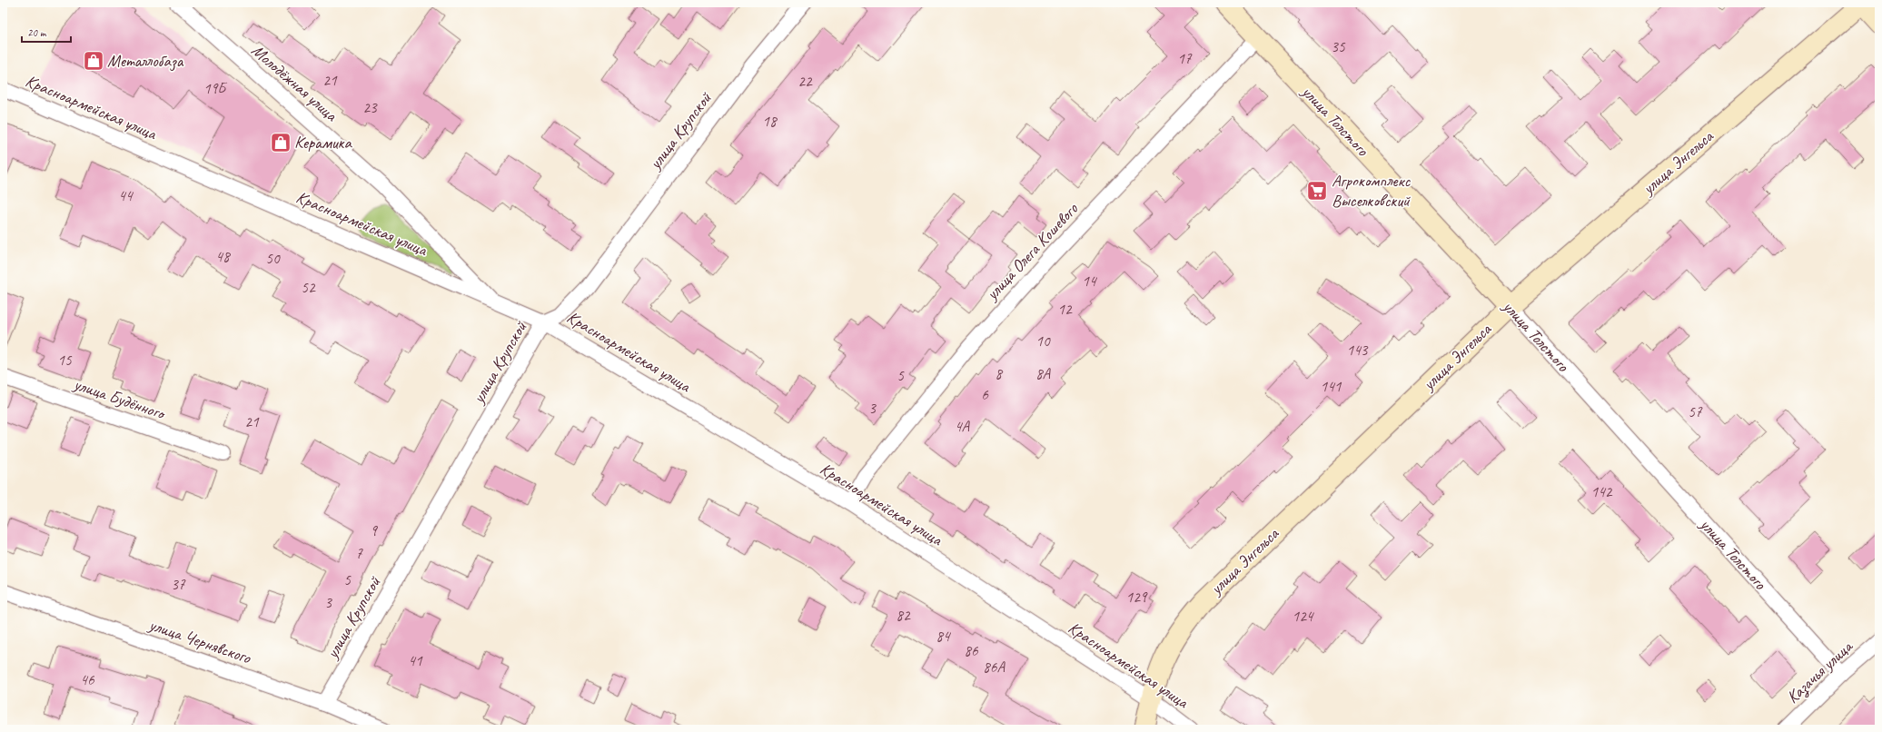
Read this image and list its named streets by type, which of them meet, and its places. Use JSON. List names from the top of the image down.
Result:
{
  "streets": {
    "main road": ["улица Толстого", "улица Энгельса"],
    "street": [
      "Молодёжная улица",
      "Красноармейская улица",
      "улица Крупской",
      "улица Олега Кошевого",
      "улица Будённого",
      "улица Чернявского",
      "Казачья улица"
    ]
  },
  "crossings": [
    ["Молодёжная улица", "Красноармейская улица"],
    ["Красноармейская улица", "улица Крупской"],
    ["Красноармейская улица", "улица Энгельса"],
    ["Красноармейская улица", "улица Олега Кошевого"],
    ["улица Толстого", "улица Энгельса"],
    ["улица Толстого", "улица Олега Кошевого"],
    ["улица Толстого", "Казачья улица"],
    ["улица Крупской", "улица Чернявского"]
  ],
  "places": {
    "shop": ["Металлобаза", "Керамика"],
    "supermarket": ["Агрокомплекс Выселковский"]
  },
  "house_numbers": [
    "35",
    "17",
    "21",
    "22",
    "19Б",
    "23",
    "18",
    "44",
    "48",
    "50",
    "14",
    "52",
    "12",
    "10",
    "143",
    "15",
    "8",
    "8А",
    "5",
    "141",
    "6",
    "3",
    "57",
    "21",
    "4А",
    "142",
    "9",
    "7",
    "5",
    "37",
    "129",
    "3",
    "82",
    "124",
    "84",
    "86",
    "41",
    "86А",
    "46"
  ],
  "scale_bar": "20 m"
}
